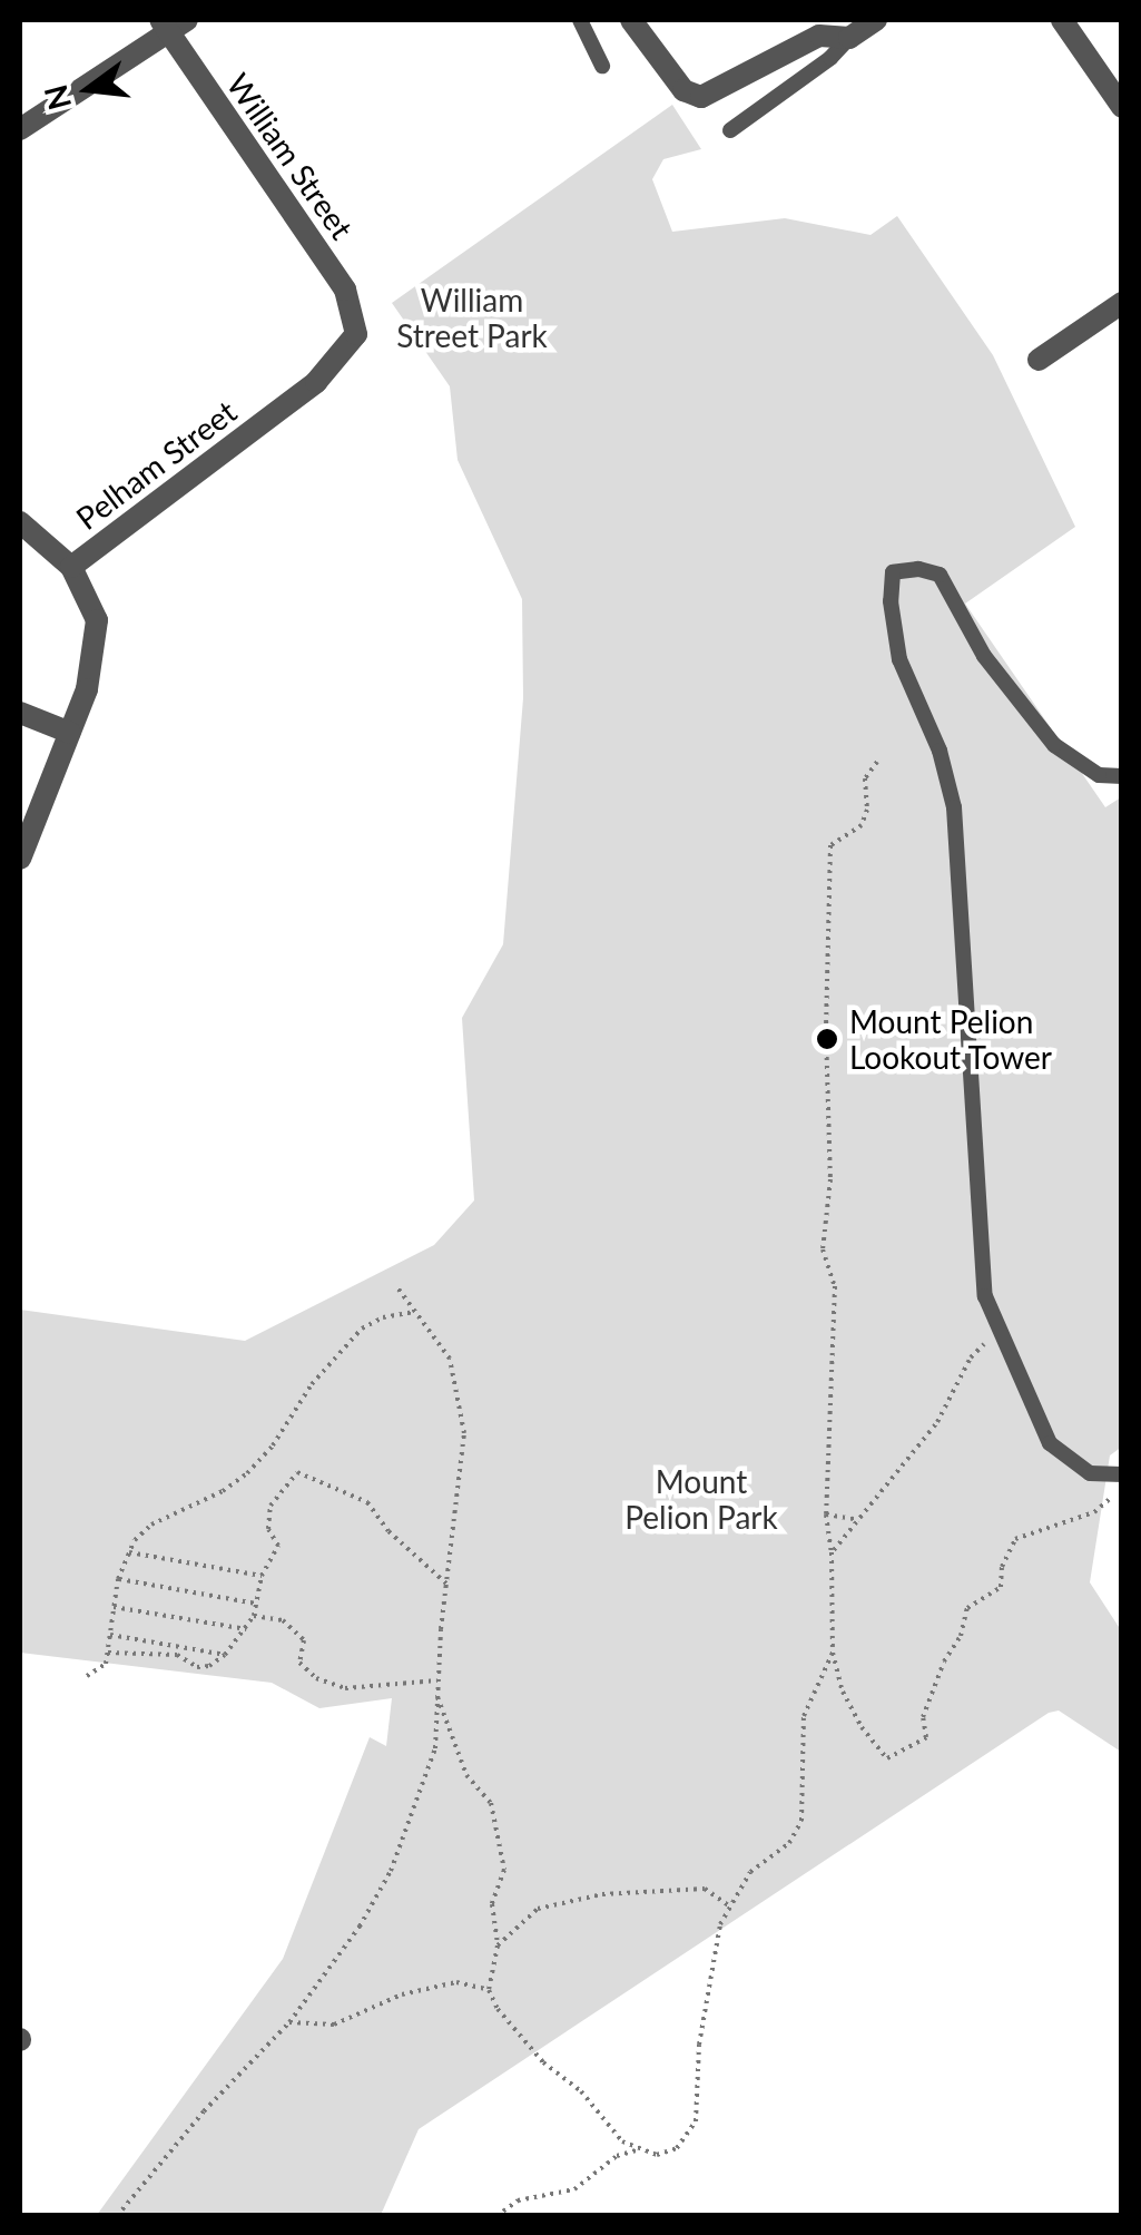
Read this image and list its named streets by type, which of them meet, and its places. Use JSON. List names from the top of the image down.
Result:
{
  "streets": {
    "street": ["William Street", "Pelham Street"]
  },
  "crossings": [
    ["William Street", "Pelham Street"]
  ],
  "parks": ["William Street Park", "Mount Pelion Park"],
  "places": ["Mount Pelion Lookout Tower"],
  "north": "left"
}
